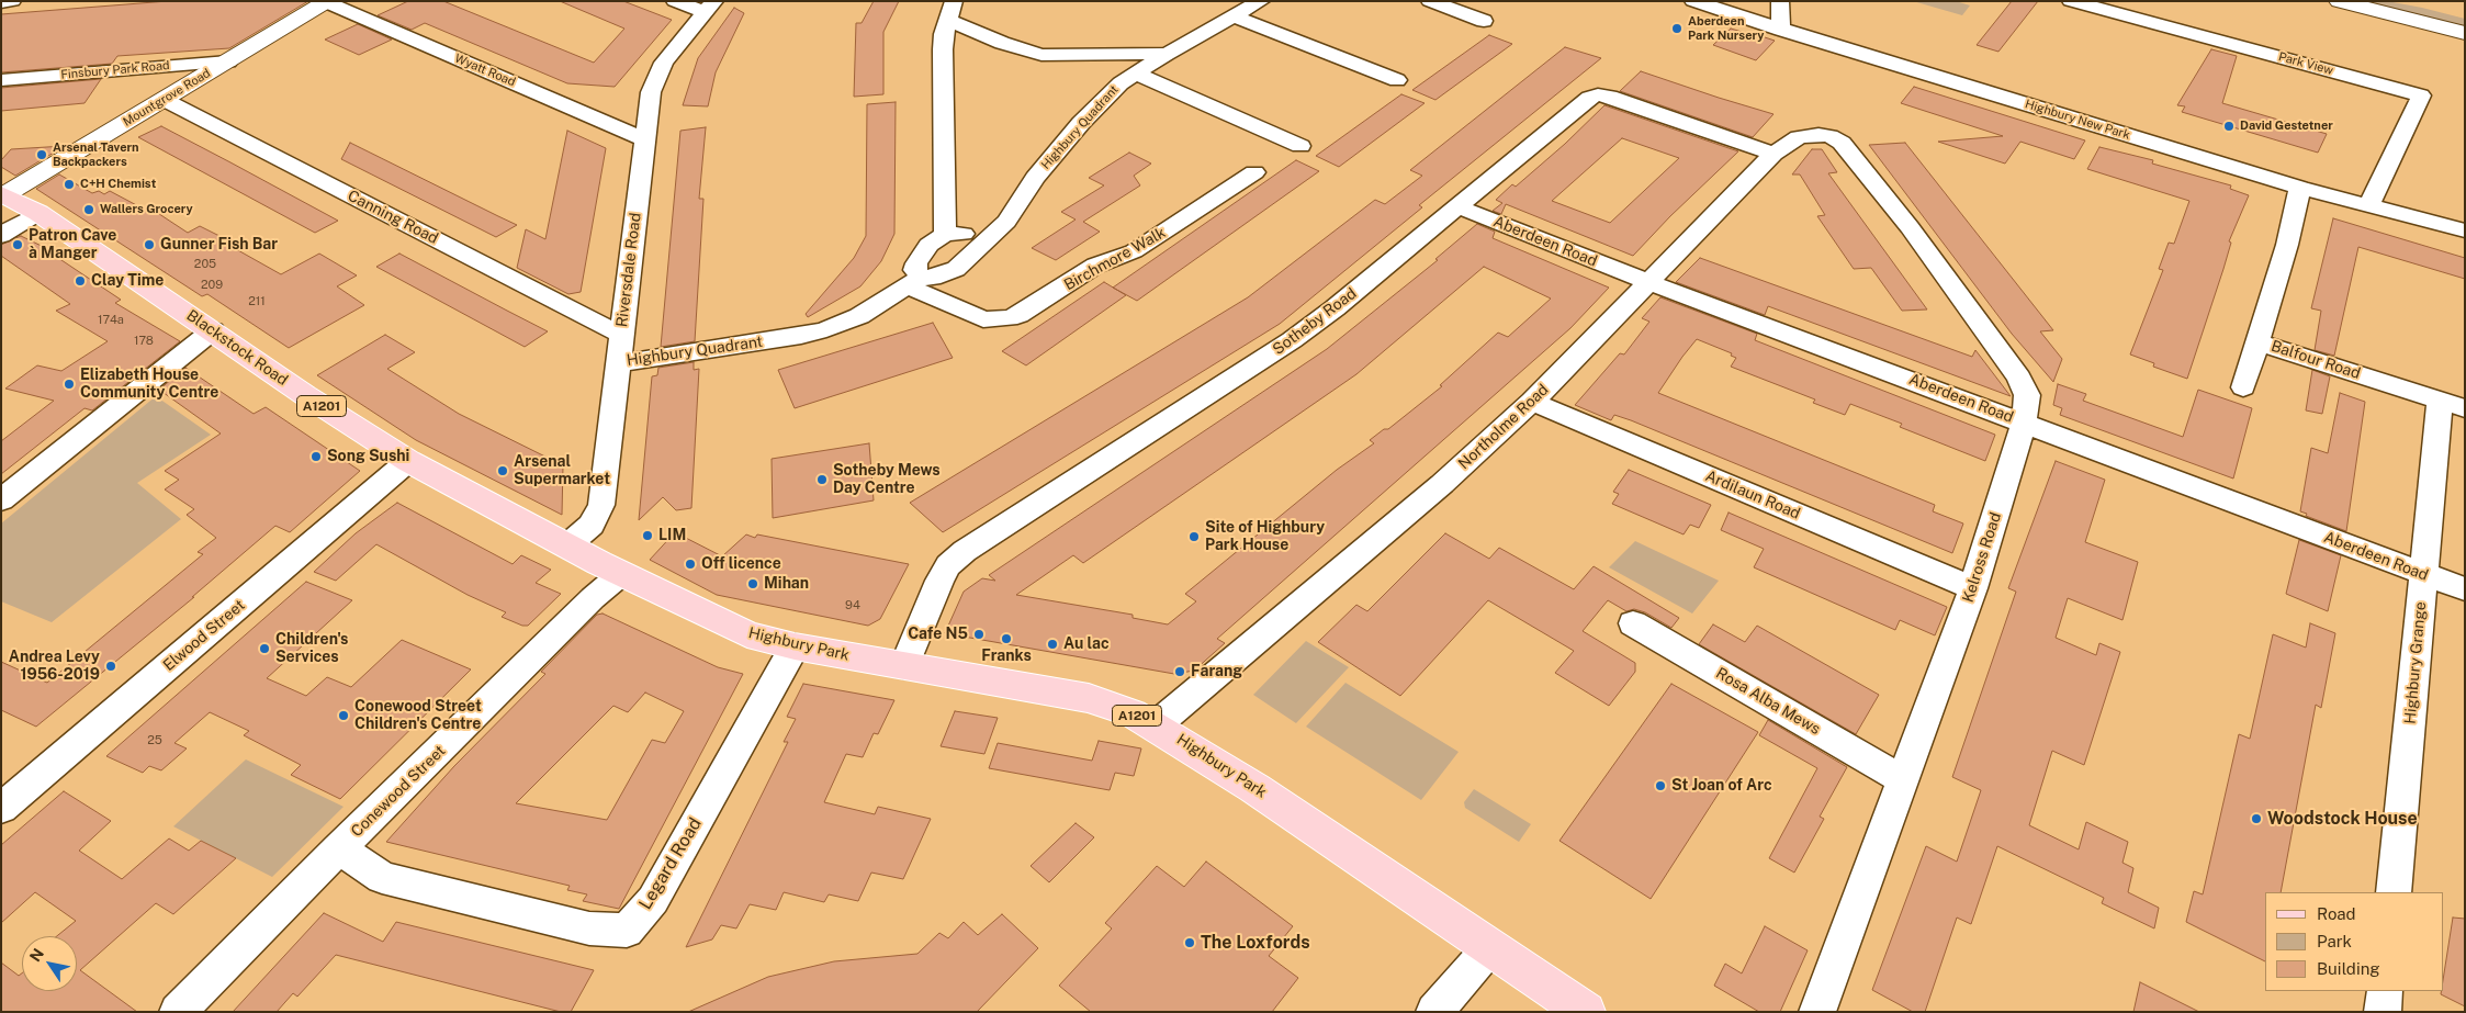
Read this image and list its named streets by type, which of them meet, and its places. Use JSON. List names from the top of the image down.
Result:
{
  "streets": {
    "main road": ["Blackstock Road", "A1201", "Highbury Park"],
    "street": [
      "Park View",
      "Finsbury Park Road",
      "Wyatt Road",
      "Mountgrove Road",
      "Highbury New Park",
      "Highbury Quadrant",
      "Canning Road",
      "Aberdeen Road",
      "Birchmore Walk",
      "Riversdale Road",
      "Sotheby Road",
      "Balfour Road",
      "Northolme Road",
      "Ardilaun Road",
      "Kelross Road",
      "Elwood Street",
      "Highbury Grange",
      "Rosa Alba Mews",
      "Conewood Street",
      "Legard Road"
    ]
  },
  "crossings": [
    ["Park View", "Highbury New Park"],
    ["Finsbury Park Road", "Mountgrove Road"],
    ["Wyatt Road", "Mountgrove Road"],
    ["Wyatt Road", "Riversdale Road"],
    ["Mountgrove Road", "Canning Road"],
    ["Mountgrove Road", "Blackstock Road"],
    ["Highbury New Park", "Balfour Road"],
    ["Highbury Quadrant", "Birchmore Walk"],
    ["Highbury Quadrant", "Riversdale Road"],
    ["Canning Road", "Riversdale Road"],
    ["Aberdeen Road", "Sotheby Road"],
    ["Aberdeen Road", "Northolme Road"],
    ["Aberdeen Road", "Kelross Road"],
    ["Aberdeen Road", "Highbury Grange"],
    ["Riversdale Road", "Blackstock Road"],
    ["Sotheby Road", "Northolme Road"],
    ["Sotheby Road", "Highbury Park"],
    ["Blackstock Road", "Elwood Street"],
    ["Blackstock Road", "Highbury Park"],
    ["Blackstock Road", "Conewood Street"],
    ["Balfour Road", "Highbury Grange"],
    ["Northolme Road", "Ardilaun Road"],
    ["Northolme Road", "Kelross Road"],
    ["Northolme Road", "Highbury Park"],
    ["Ardilaun Road", "Kelross Road"],
    ["Kelross Road", "Rosa Alba Mews"],
    ["Highbury Park", "Conewood Street"],
    ["Highbury Park", "Legard Road"],
    ["Conewood Street", "Legard Road"]
  ],
  "places": [
    "Aberdeen Park Nursery",
    "David Gestetner",
    "Arsenal Tavern Backpackers",
    "C+H Chemist",
    "Wallers Grocery",
    "Patron Cave à Manger",
    "Gunner Fish Bar",
    "Clay Time",
    "Elizabeth House Community Centre",
    "Song Sushi",
    "Arsenal Supermarket",
    "Sotheby Mews Day Centre",
    "LIM",
    "Site of Highbury Park House",
    "Off licence",
    "Mihan",
    "Cafe N5",
    "Franks",
    "Au lac",
    "Children's Services",
    "Andrea Levy 1956-2019",
    "Farang",
    "Conewood Street Children's Centre",
    "St Joan of Arc",
    "Woodstock House",
    "The Loxfords"
  ],
  "house_numbers": [
    "205",
    "209",
    "211",
    "174a",
    "178",
    "94",
    "25"
  ],
  "legend": ["Road", "Park", "Building"],
  "north": "top left"
}
